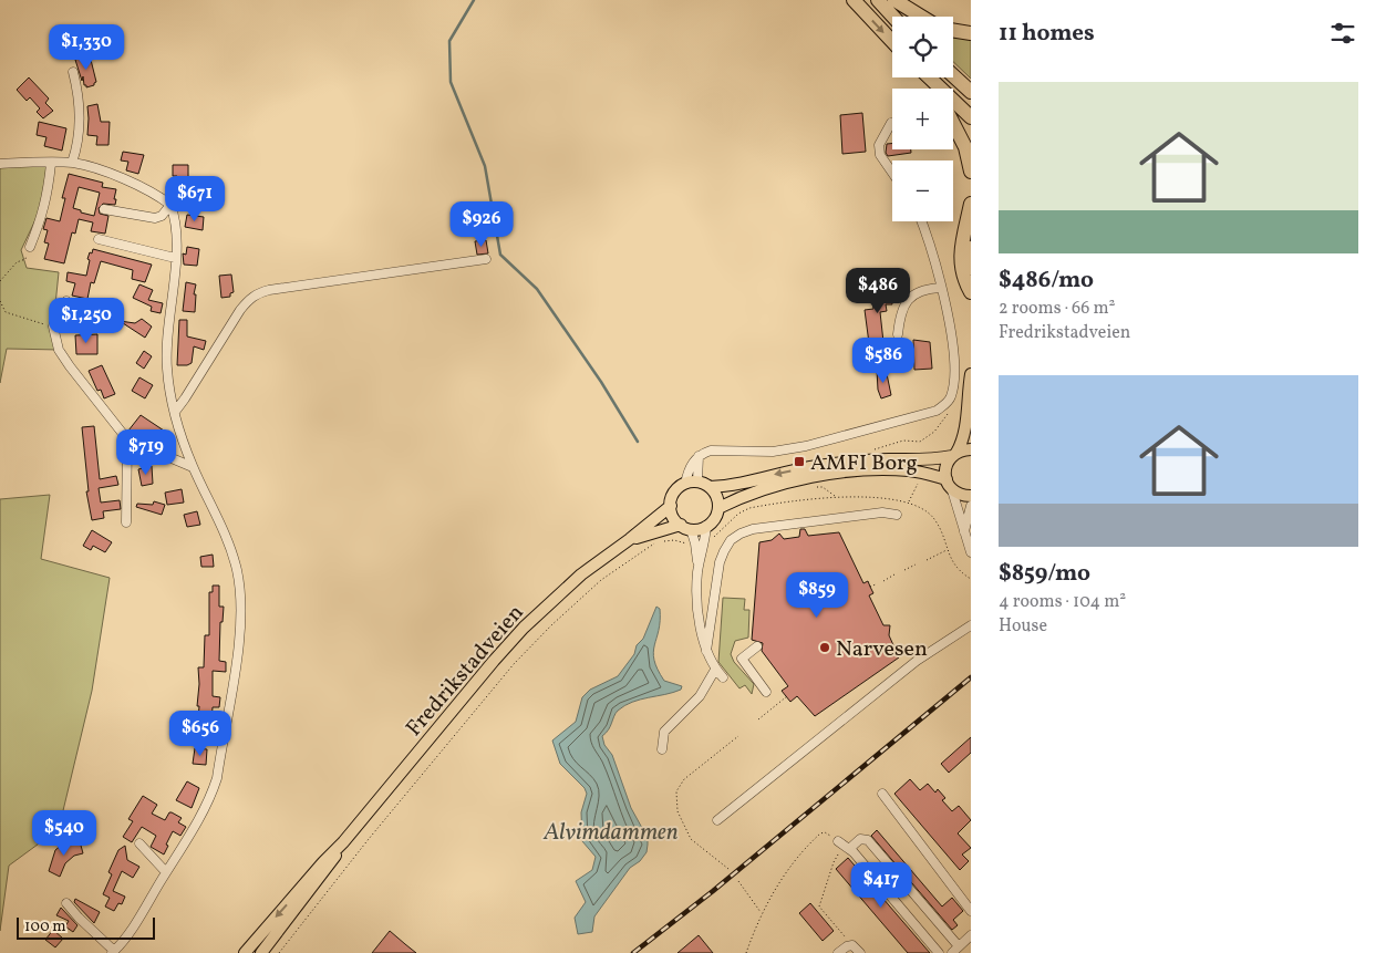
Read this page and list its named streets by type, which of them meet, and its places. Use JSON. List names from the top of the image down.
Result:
{
  "streets": {
    "main road": ["Fredrikstadveien"]
  },
  "water": ["Alvimdammen"],
  "places": {
    "transit": ["AMFI Borg"],
    "other": ["Narvesen"]
  },
  "scale_bar": "100 m",
  "page": {
    "heading": "11 homes",
    "map_buttons": ["+", "−"],
    "price": [
      "$1,330",
      "$671",
      "$926",
      "$486",
      "$1,250",
      "$586",
      "$719",
      "$859",
      "$656",
      "$540",
      "$417"
    ],
    "list": [
      {
        "name": "$486/mo",
        "note": "2 rooms · 66 m² · Fredrikstadveien"
      },
      {
        "name": "$859/mo",
        "note": "4 rooms · 104 m² · House"
      }
    ],
    "scale": "100 m"
  }
}
